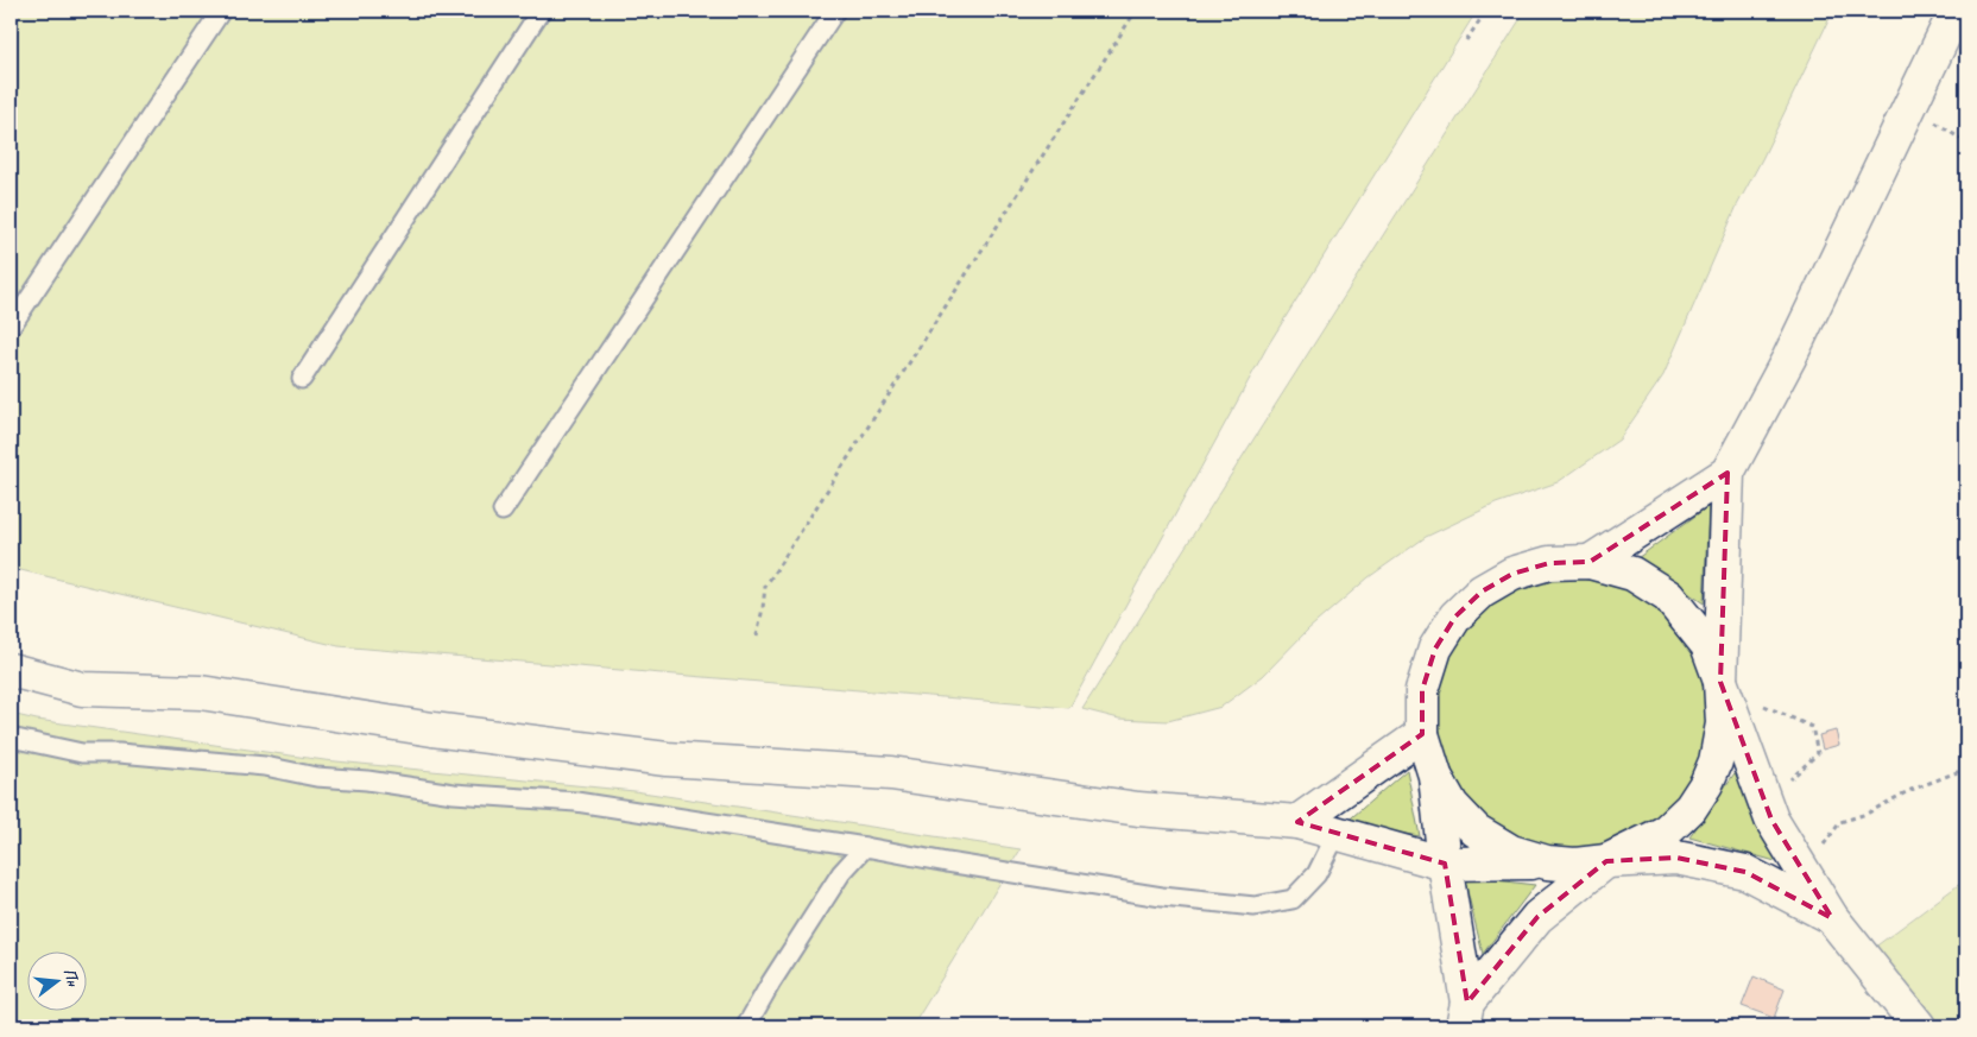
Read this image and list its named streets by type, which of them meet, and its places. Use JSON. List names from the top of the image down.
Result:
{
  "north": "right"
}
